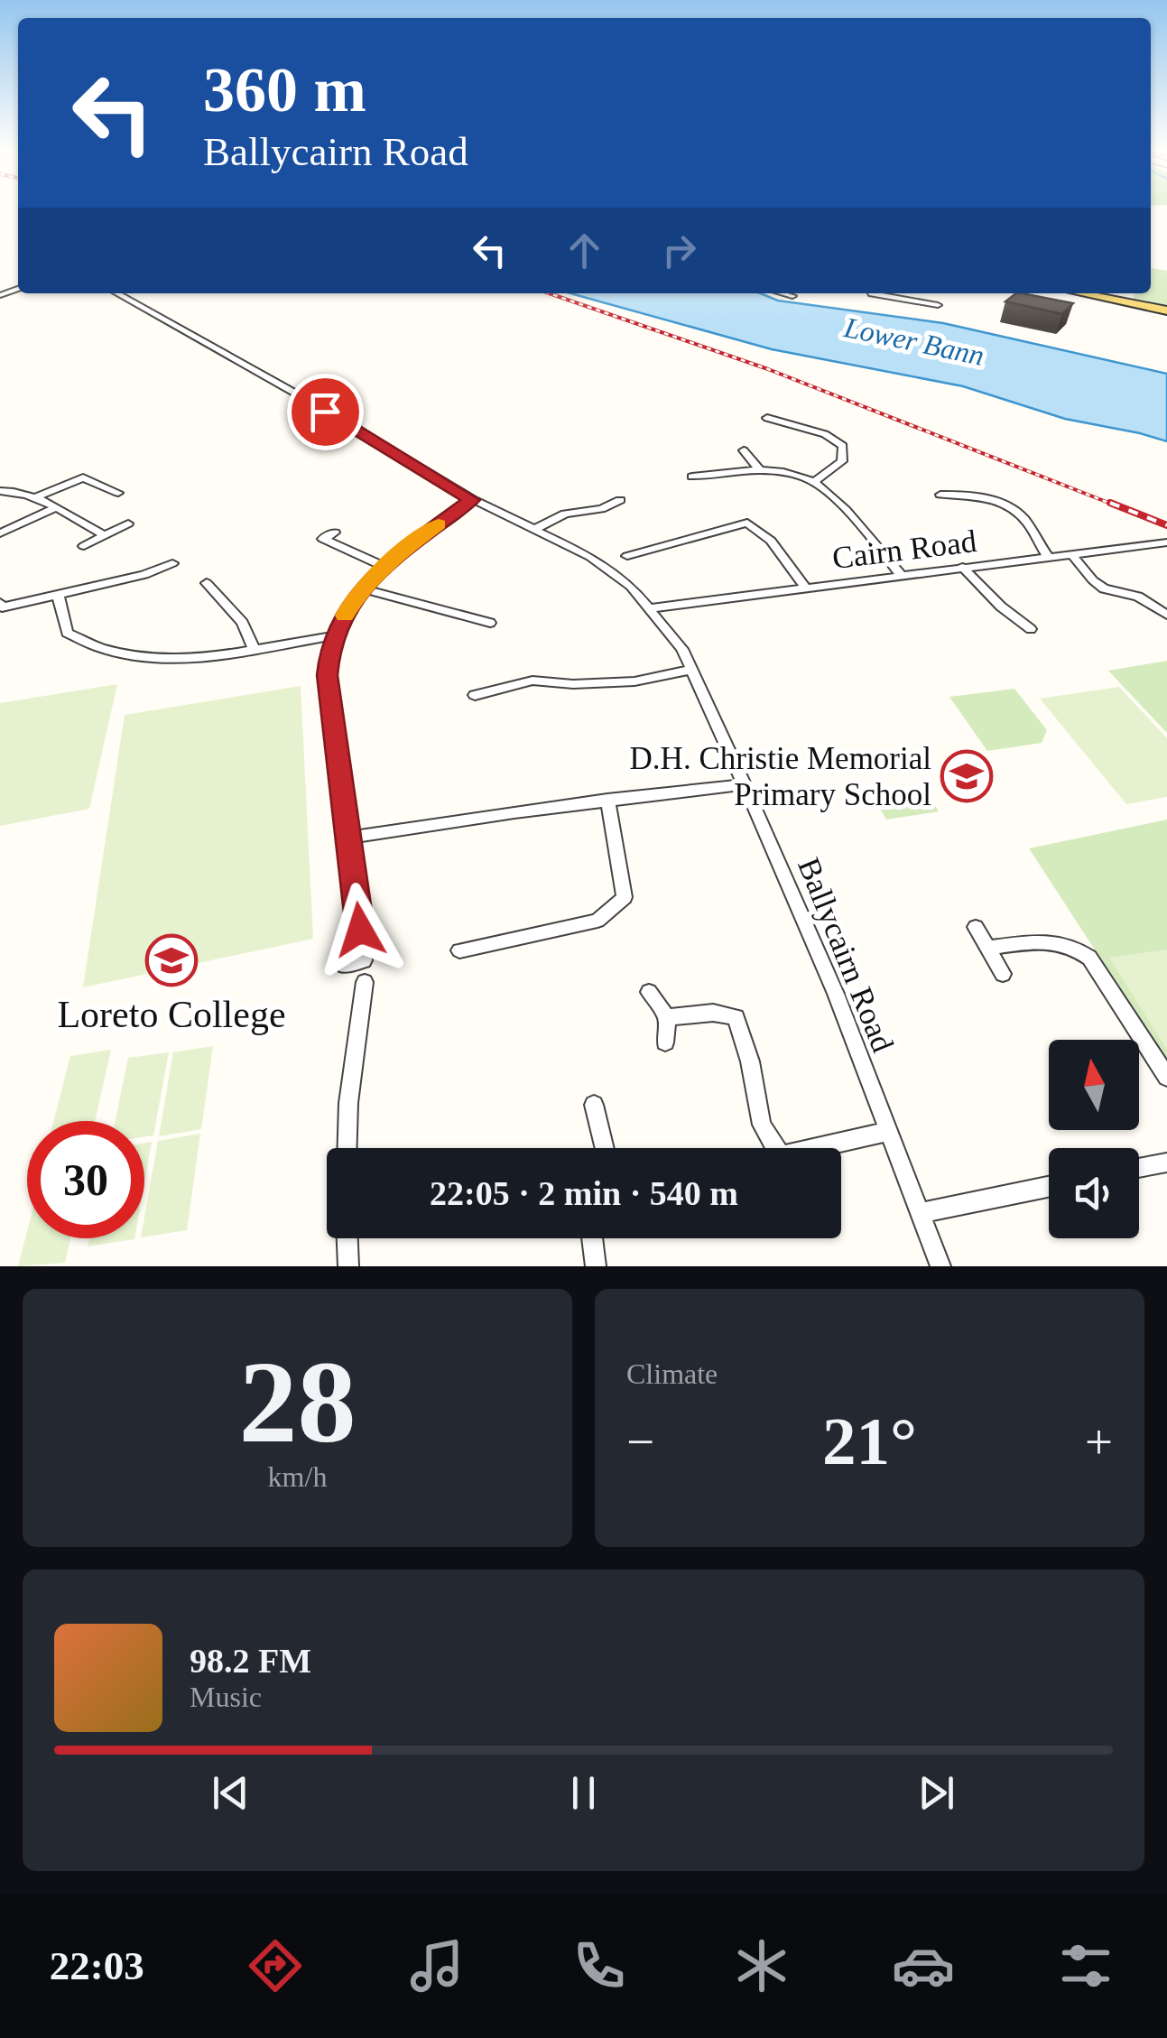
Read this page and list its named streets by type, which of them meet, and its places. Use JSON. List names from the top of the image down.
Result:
{
  "streets": {
    "street": ["Cairn Road", "Ballycairn Road"]
  },
  "crossings": [
    ["Cairn Road", "Ballycairn Road"]
  ],
  "water": ["Lower Bann"],
  "places": {
    "school or university": ["D.H. Christie Memorial Primary School", "Loreto College"]
  },
  "north": "top",
  "page": {
    "turn": ["360 m", "Ballycairn Road"],
    "limit": "30",
    "trip": "22:05 · 2 min · 540 m",
    "tile": [
      ["28", "km/h"],
      "Climate"
    ],
    "heat": ["−", "21°", "+"],
    "song": ["98.2 FM", "Music"],
    "tabs": "22:03"
  }
}
